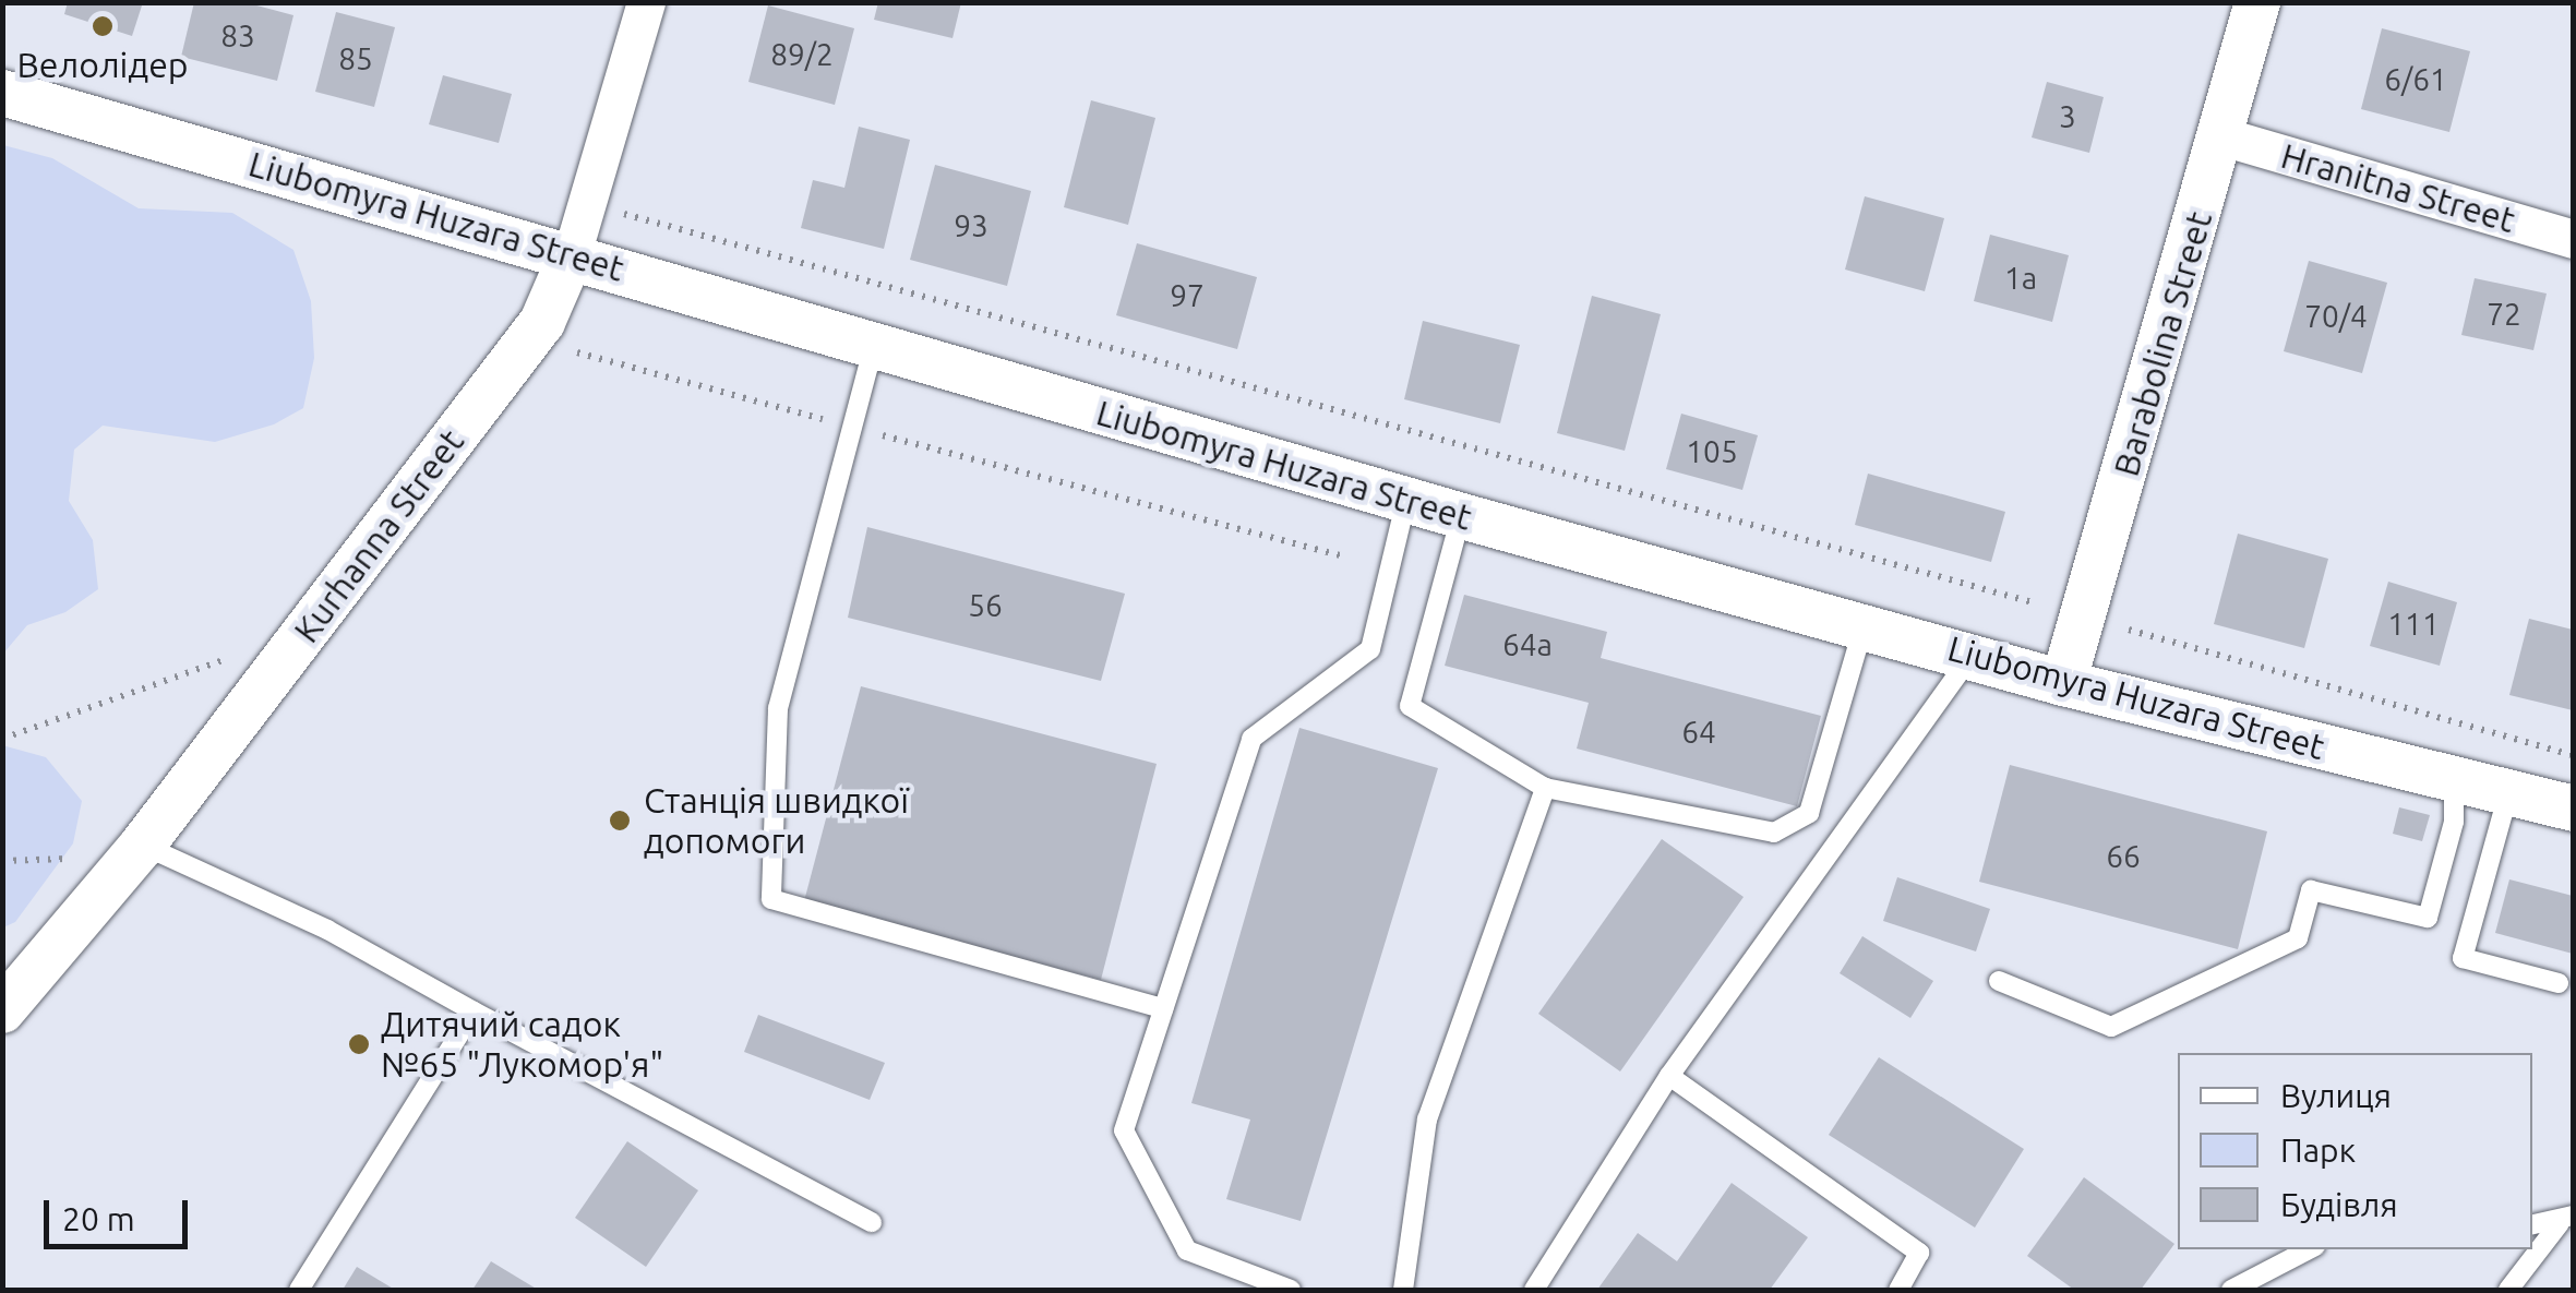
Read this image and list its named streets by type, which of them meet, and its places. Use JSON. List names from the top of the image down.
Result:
{
  "streets": {
    "street": [
      "Hranitna Street",
      "Liubomyra Huzara Street",
      "Barabolina Street",
      "Kurhanna Street"
    ]
  },
  "crossings": [
    ["Hranitna Street", "Barabolina Street"],
    ["Liubomyra Huzara Street", "Barabolina Street"],
    ["Liubomyra Huzara Street", "Kurhanna Street"]
  ],
  "places": ["Велолідер", "Станція швидкої допомоги", "Дитячий садок №65 \"Лукомор'я\""],
  "house_numbers": [
    "83",
    "89/2",
    "85",
    "6/61",
    "3",
    "93",
    "1а",
    "97",
    "72",
    "70/4",
    "105",
    "56",
    "111",
    "64а",
    "64",
    "66"
  ],
  "legend": ["Вулиця", "Парк", "Будівля"],
  "scale_bar": "20 m"
}
